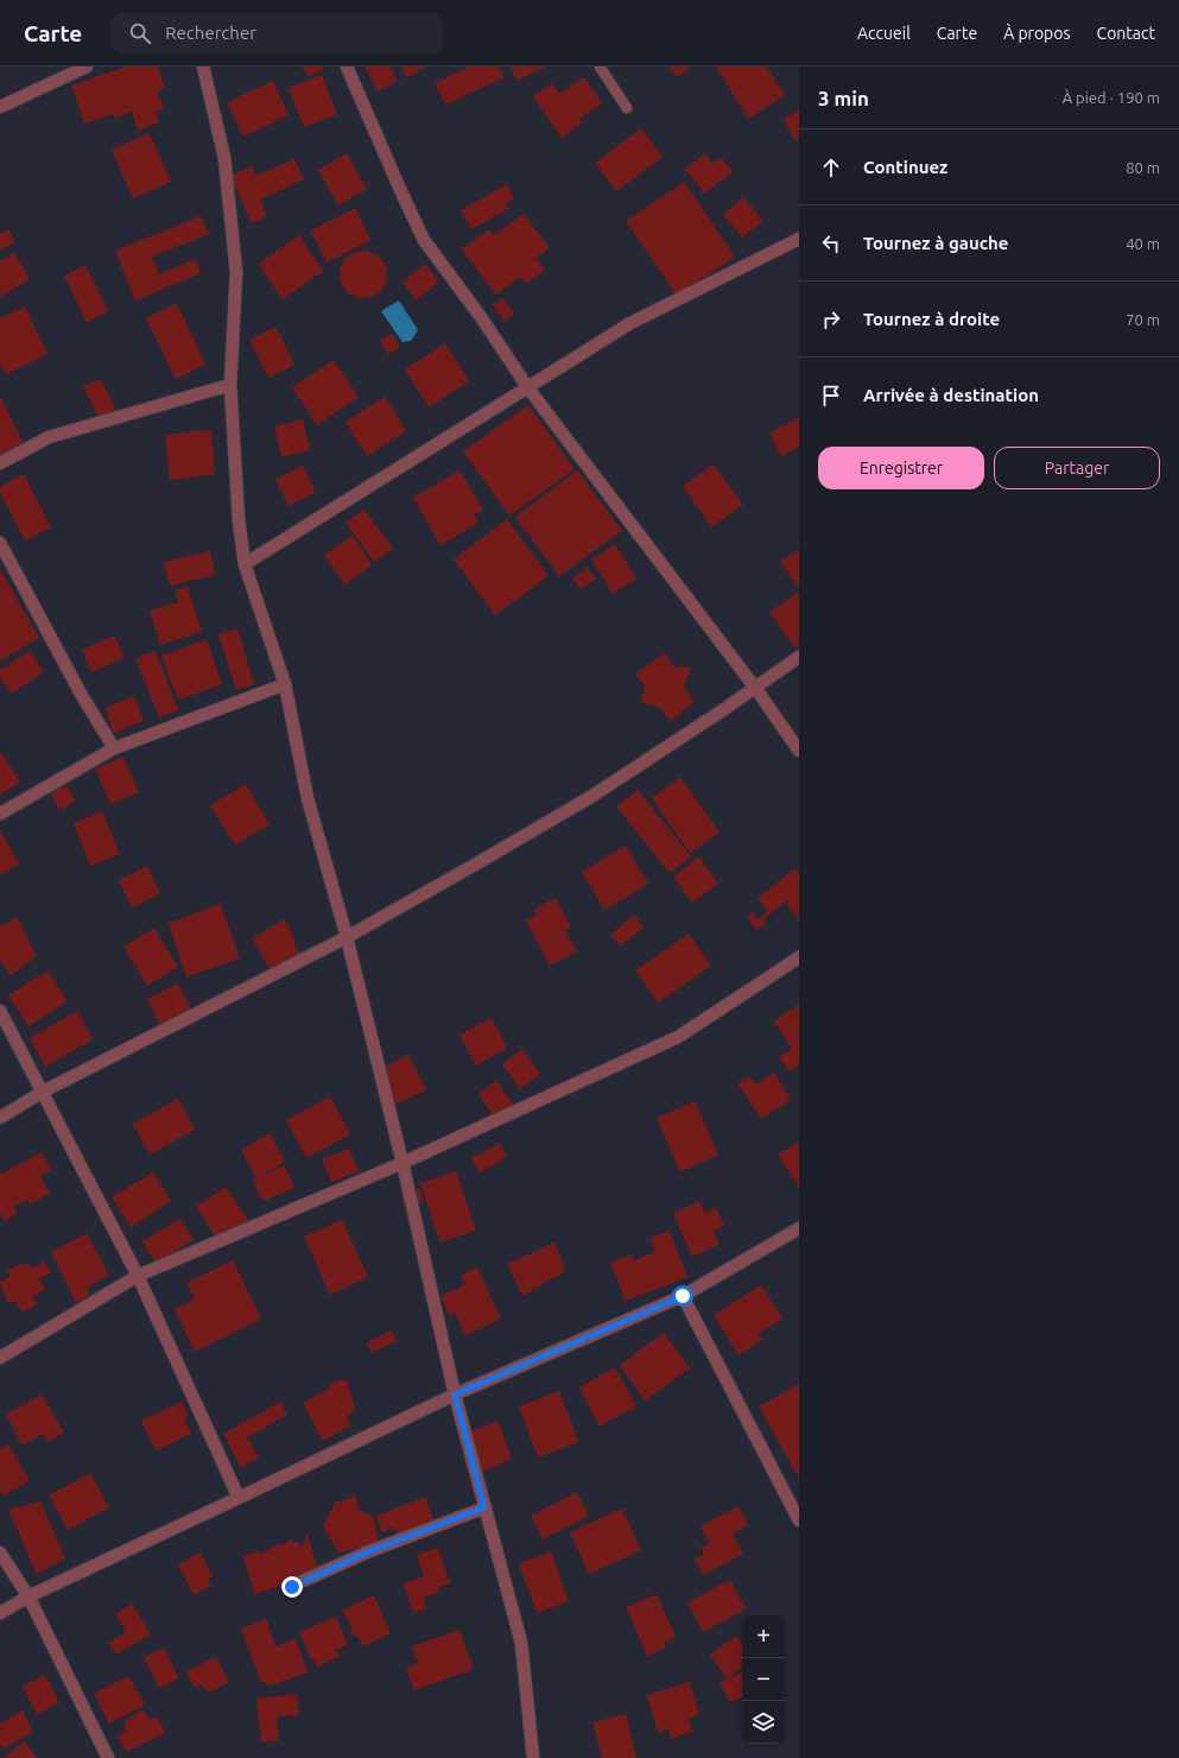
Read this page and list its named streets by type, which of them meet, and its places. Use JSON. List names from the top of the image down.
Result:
{
  "page": {
    "header": "Carte",
    "search": "Rechercher",
    "nav": [
      "Accueil",
      "Carte",
      "À propos",
      "Contact"
    ],
    "heading": ["3 min", "À pied · 190 m"],
    "list": [
      ["Continuez", "80 m"],
      ["Tournez à gauche", "40 m"],
      ["Tournez à droite", "70 m"],
      "Arrivée à destination"
    ],
    "buttons": ["Enregistrer", "Partager"],
    "map_buttons": ["+", "−"]
  }
}
